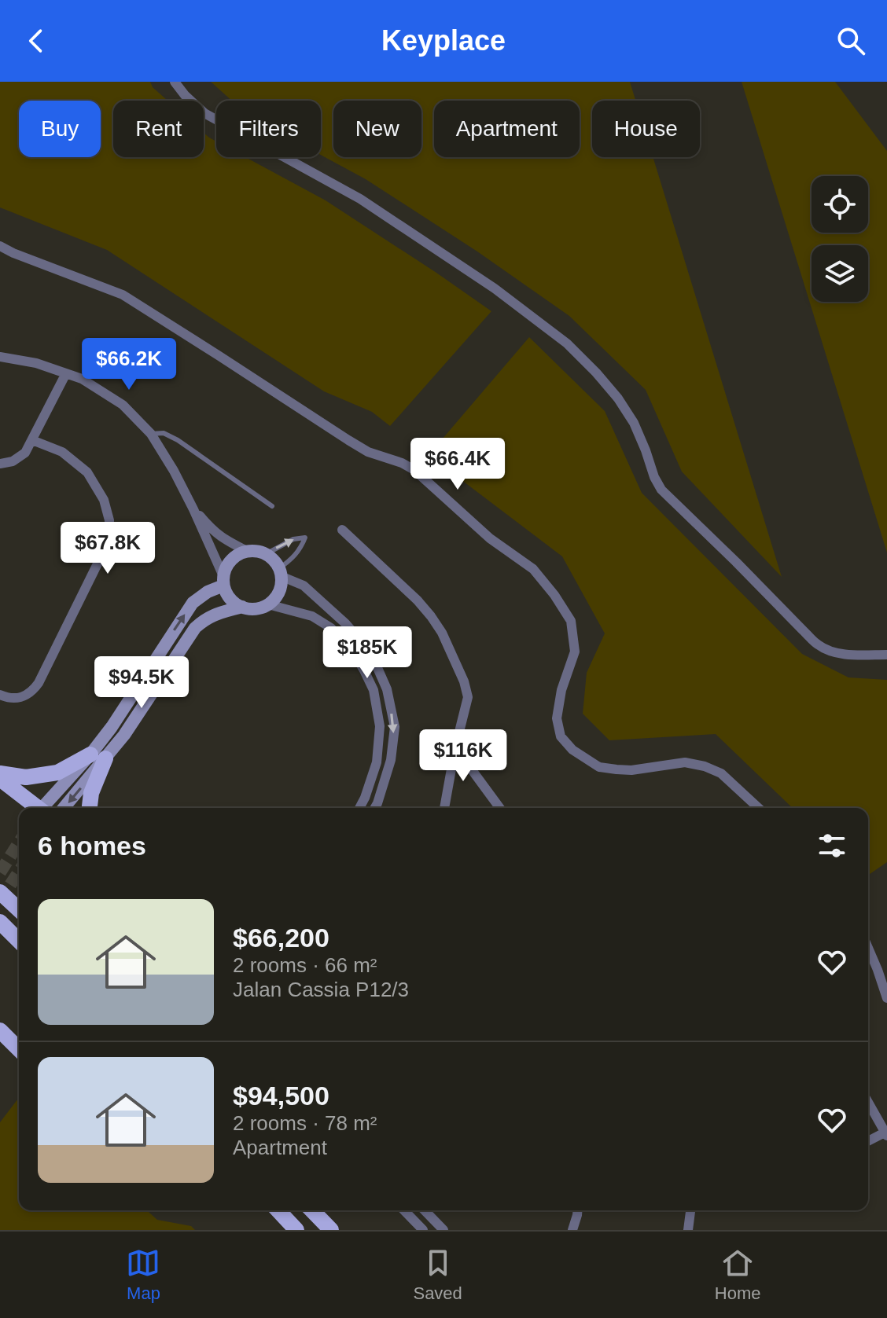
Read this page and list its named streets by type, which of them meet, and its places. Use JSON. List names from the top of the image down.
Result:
{
  "page": {
    "header": "Keyplace",
    "chip": [
      "Buy",
      "Rent",
      "Filters",
      "New",
      "Apartment",
      "House"
    ],
    "price": [
      "$66.2K",
      "$66.4K",
      "$67.8K",
      "$185K",
      "$94.5K",
      "$116K"
    ],
    "heading": "6 homes",
    "list": [
      {
        "name": "$66,200",
        "note": "2 rooms · 66 m² · Jalan Cassia P12/3"
      },
      {
        "name": "$94,500",
        "note": "2 rooms · 78 m² · Apartment"
      }
    ],
    "tabs": ["Map", "Saved", "Home"]
  }
}
